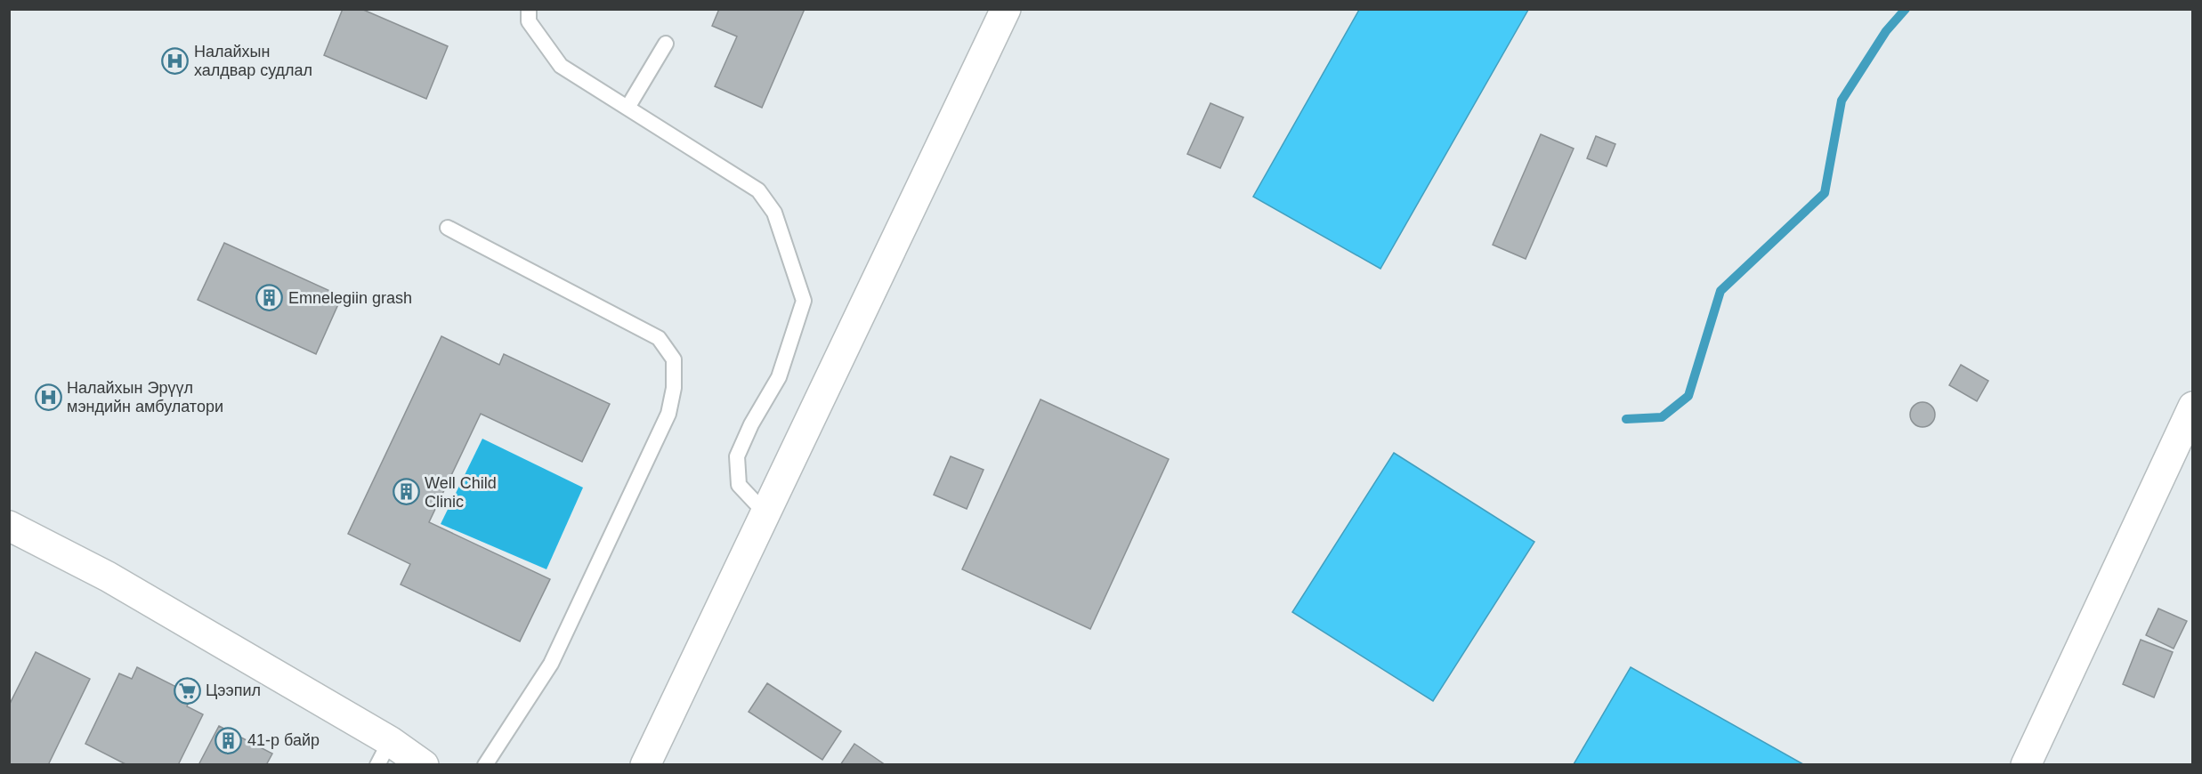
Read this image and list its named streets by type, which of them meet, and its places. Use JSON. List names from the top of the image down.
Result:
{
  "places": {
    "hospital": ["Налайхын халдвар судлал", "Налайхын Эрүүл мэндийн амбулатори"],
    "building": ["Emnelegiin grash", "Well Child Clinic", "41-р байр"],
    "supermarket": ["Цээпил"]
  }
}
